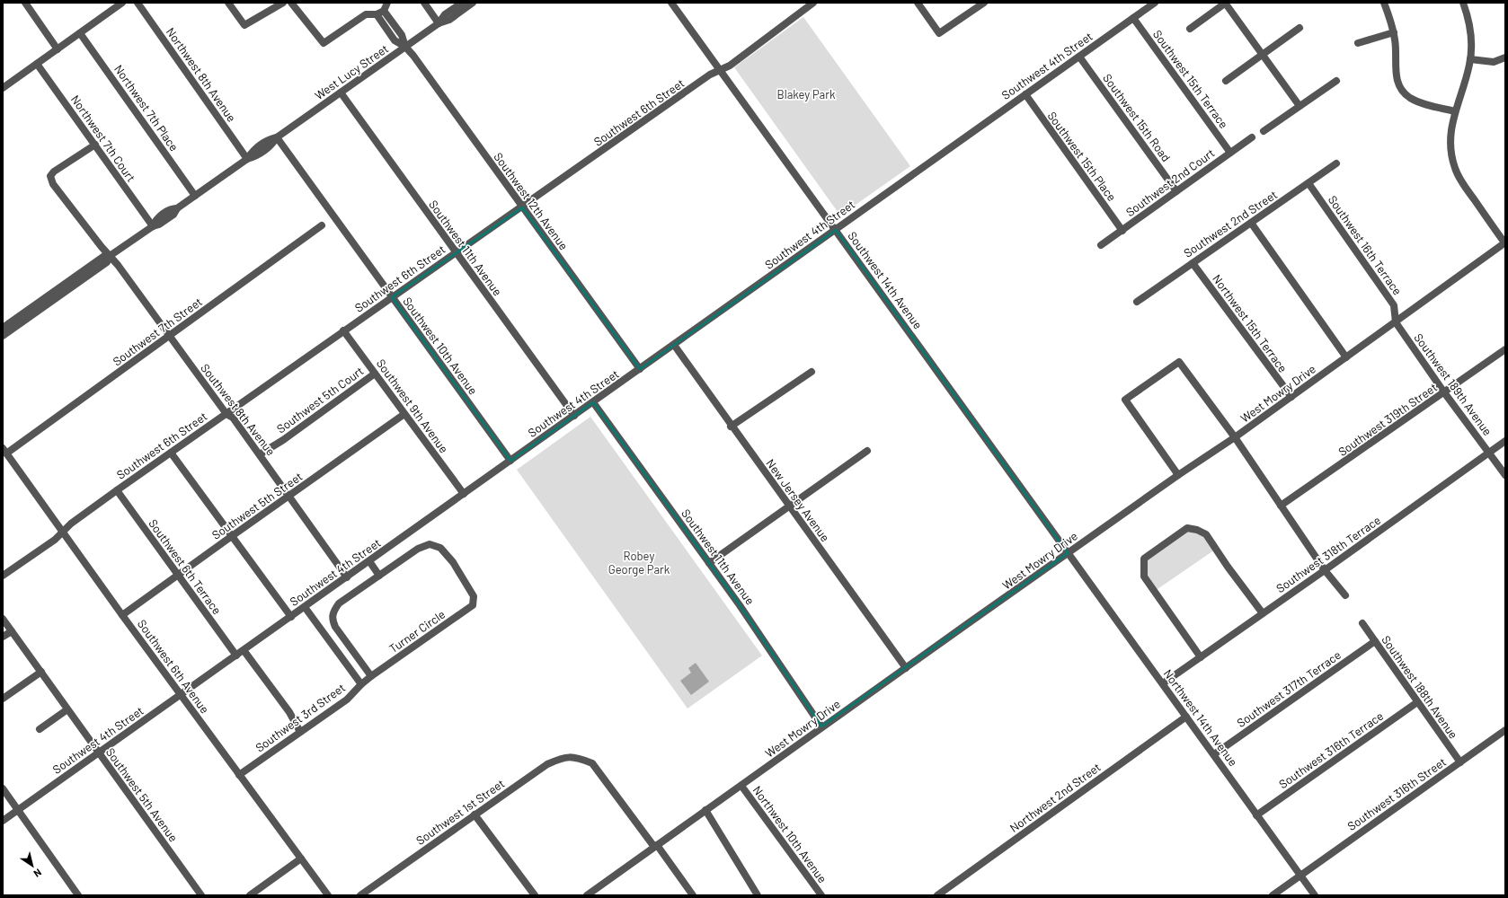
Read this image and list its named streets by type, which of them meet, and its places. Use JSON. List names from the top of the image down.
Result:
{
  "streets": {
    "street": [
      "Southwest 4th Street",
      "West Lucy Street",
      "Northwest 8th Avenue",
      "Southwest 15th Terrace",
      "Northwest 7th Place",
      "Southwest 6th Street",
      "Southwest 15th Road",
      "Northwest 7th Court",
      "Southwest 15th Place",
      "Southwest 2nd Court",
      "Southwest 12th Avenue",
      "Southwest 2nd Street",
      "Southwest 16th Terrace",
      "Southwest 11th Avenue",
      "Southwest 14th Avenue",
      "Northwest 15th Terrace",
      "Southwest 7th Street",
      "Southwest 10th Avenue",
      "Southwest 189th Avenue",
      "West Mowry Drive",
      "Southwest 5th Court",
      "Southwest 9th Avenue",
      "Southwest 8th Avenue",
      "Southwest 319th Street",
      "New Jersey Avenue",
      "Southwest 5th Street",
      "Southwest 318th Terrace",
      "Southwest 6th Terrace",
      "Turner Circle",
      "Southwest 6th Avenue",
      "Southwest 188th Avenue",
      "Southwest 317th Terrace",
      "Southwest 3rd Street",
      "Northwest 14th Avenue",
      "Southwest 316th Terrace",
      "Southwest 316th Street",
      "Southwest 5th Avenue",
      "Northwest 2nd Street",
      "Southwest 1st Street",
      "Northwest 10th Avenue"
    ]
  },
  "crossings": [
    ["Southwest 4th Street", "Southwest 15th Terrace"],
    ["Southwest 4th Street", "Southwest 15th Road"],
    ["Southwest 4th Street", "Southwest 15th Place"],
    ["Southwest 4th Street", "Southwest 12th Avenue"],
    ["Southwest 4th Street", "Southwest 11th Avenue"],
    ["Southwest 4th Street", "Southwest 14th Avenue"],
    ["Southwest 4th Street", "Southwest 10th Avenue"],
    ["Southwest 4th Street", "Southwest 9th Avenue"],
    ["Southwest 4th Street", "Southwest 8th Avenue"],
    ["Southwest 4th Street", "New Jersey Avenue"],
    ["Southwest 4th Street", "Southwest 6th Terrace"],
    ["Southwest 4th Street", "Southwest 6th Avenue"],
    ["Southwest 4th Street", "Southwest 5th Avenue"],
    ["West Lucy Street", "Northwest 8th Avenue"],
    ["West Lucy Street", "Northwest 7th Place"],
    ["West Lucy Street", "Northwest 7th Court"],
    ["West Lucy Street", "Southwest 12th Avenue"],
    ["West Lucy Street", "Southwest 11th Avenue"],
    ["West Lucy Street", "Southwest 10th Avenue"],
    ["West Lucy Street", "Southwest 8th Avenue"],
    ["Southwest 15th Terrace", "Southwest 2nd Court"],
    ["Southwest 6th Street", "Southwest 12th Avenue"],
    ["Southwest 6th Street", "Southwest 11th Avenue"],
    ["Southwest 6th Street", "Southwest 14th Avenue"],
    ["Southwest 6th Street", "Southwest 10th Avenue"],
    ["Southwest 6th Street", "Southwest 9th Avenue"],
    ["Southwest 6th Street", "Southwest 8th Avenue"],
    ["Southwest 6th Street", "Southwest 6th Terrace"],
    ["Southwest 6th Street", "Southwest 6th Avenue"],
    ["Southwest 15th Road", "Southwest 2nd Court"],
    ["Northwest 7th Court", "Southwest 8th Avenue"],
    ["Southwest 15th Place", "Southwest 2nd Court"],
    ["Southwest 2nd Street", "Southwest 16th Terrace"],
    ["Southwest 2nd Street", "Northwest 15th Terrace"],
    ["Southwest 16th Terrace", "Southwest 189th Avenue"],
    ["Southwest 16th Terrace", "West Mowry Drive"],
    ["Southwest 11th Avenue", "West Mowry Drive"],
    ["Southwest 14th Avenue", "West Mowry Drive"],
    ["Southwest 14th Avenue", "Northwest 14th Avenue"],
    ["Northwest 15th Terrace", "West Mowry Drive"],
    ["Southwest 7th Street", "Southwest 8th Avenue"],
    ["Southwest 7th Street", "Southwest 6th Avenue"],
    ["Southwest 189th Avenue", "West Mowry Drive"],
    ["Southwest 189th Avenue", "Southwest 319th Street"],
    ["Southwest 189th Avenue", "Southwest 318th Terrace"],
    ["West Mowry Drive", "New Jersey Avenue"],
    ["West Mowry Drive", "Northwest 14th Avenue"],
    ["West Mowry Drive", "Southwest 1st Street"],
    ["West Mowry Drive", "Northwest 10th Avenue"],
    ["Southwest 5th Court", "Southwest 9th Avenue"],
    ["Southwest 5th Court", "Southwest 8th Avenue"],
    ["Southwest 9th Avenue", "Southwest 5th Street"],
    ["Southwest 8th Avenue", "Southwest 5th Street"],
    ["Southwest 5th Street", "Southwest 6th Terrace"],
    ["Southwest 5th Street", "Southwest 6th Avenue"],
    ["Southwest 318th Terrace", "Northwest 14th Avenue"],
    ["Turner Circle", "Southwest 3rd Street"],
    ["Southwest 6th Avenue", "Southwest 3rd Street"],
    ["Southwest 188th Avenue", "Southwest 317th Terrace"],
    ["Southwest 188th Avenue", "Southwest 316th Terrace"],
    ["Southwest 188th Avenue", "Southwest 316th Street"],
    ["Southwest 317th Terrace", "Northwest 14th Avenue"],
    ["Northwest 14th Avenue", "Southwest 316th Terrace"],
    ["Northwest 14th Avenue", "Southwest 316th Street"],
    ["Northwest 14th Avenue", "Northwest 2nd Street"]
  ],
  "parks": ["Blakey Park", "Robey George Park"],
  "north": "bottom right"
}
